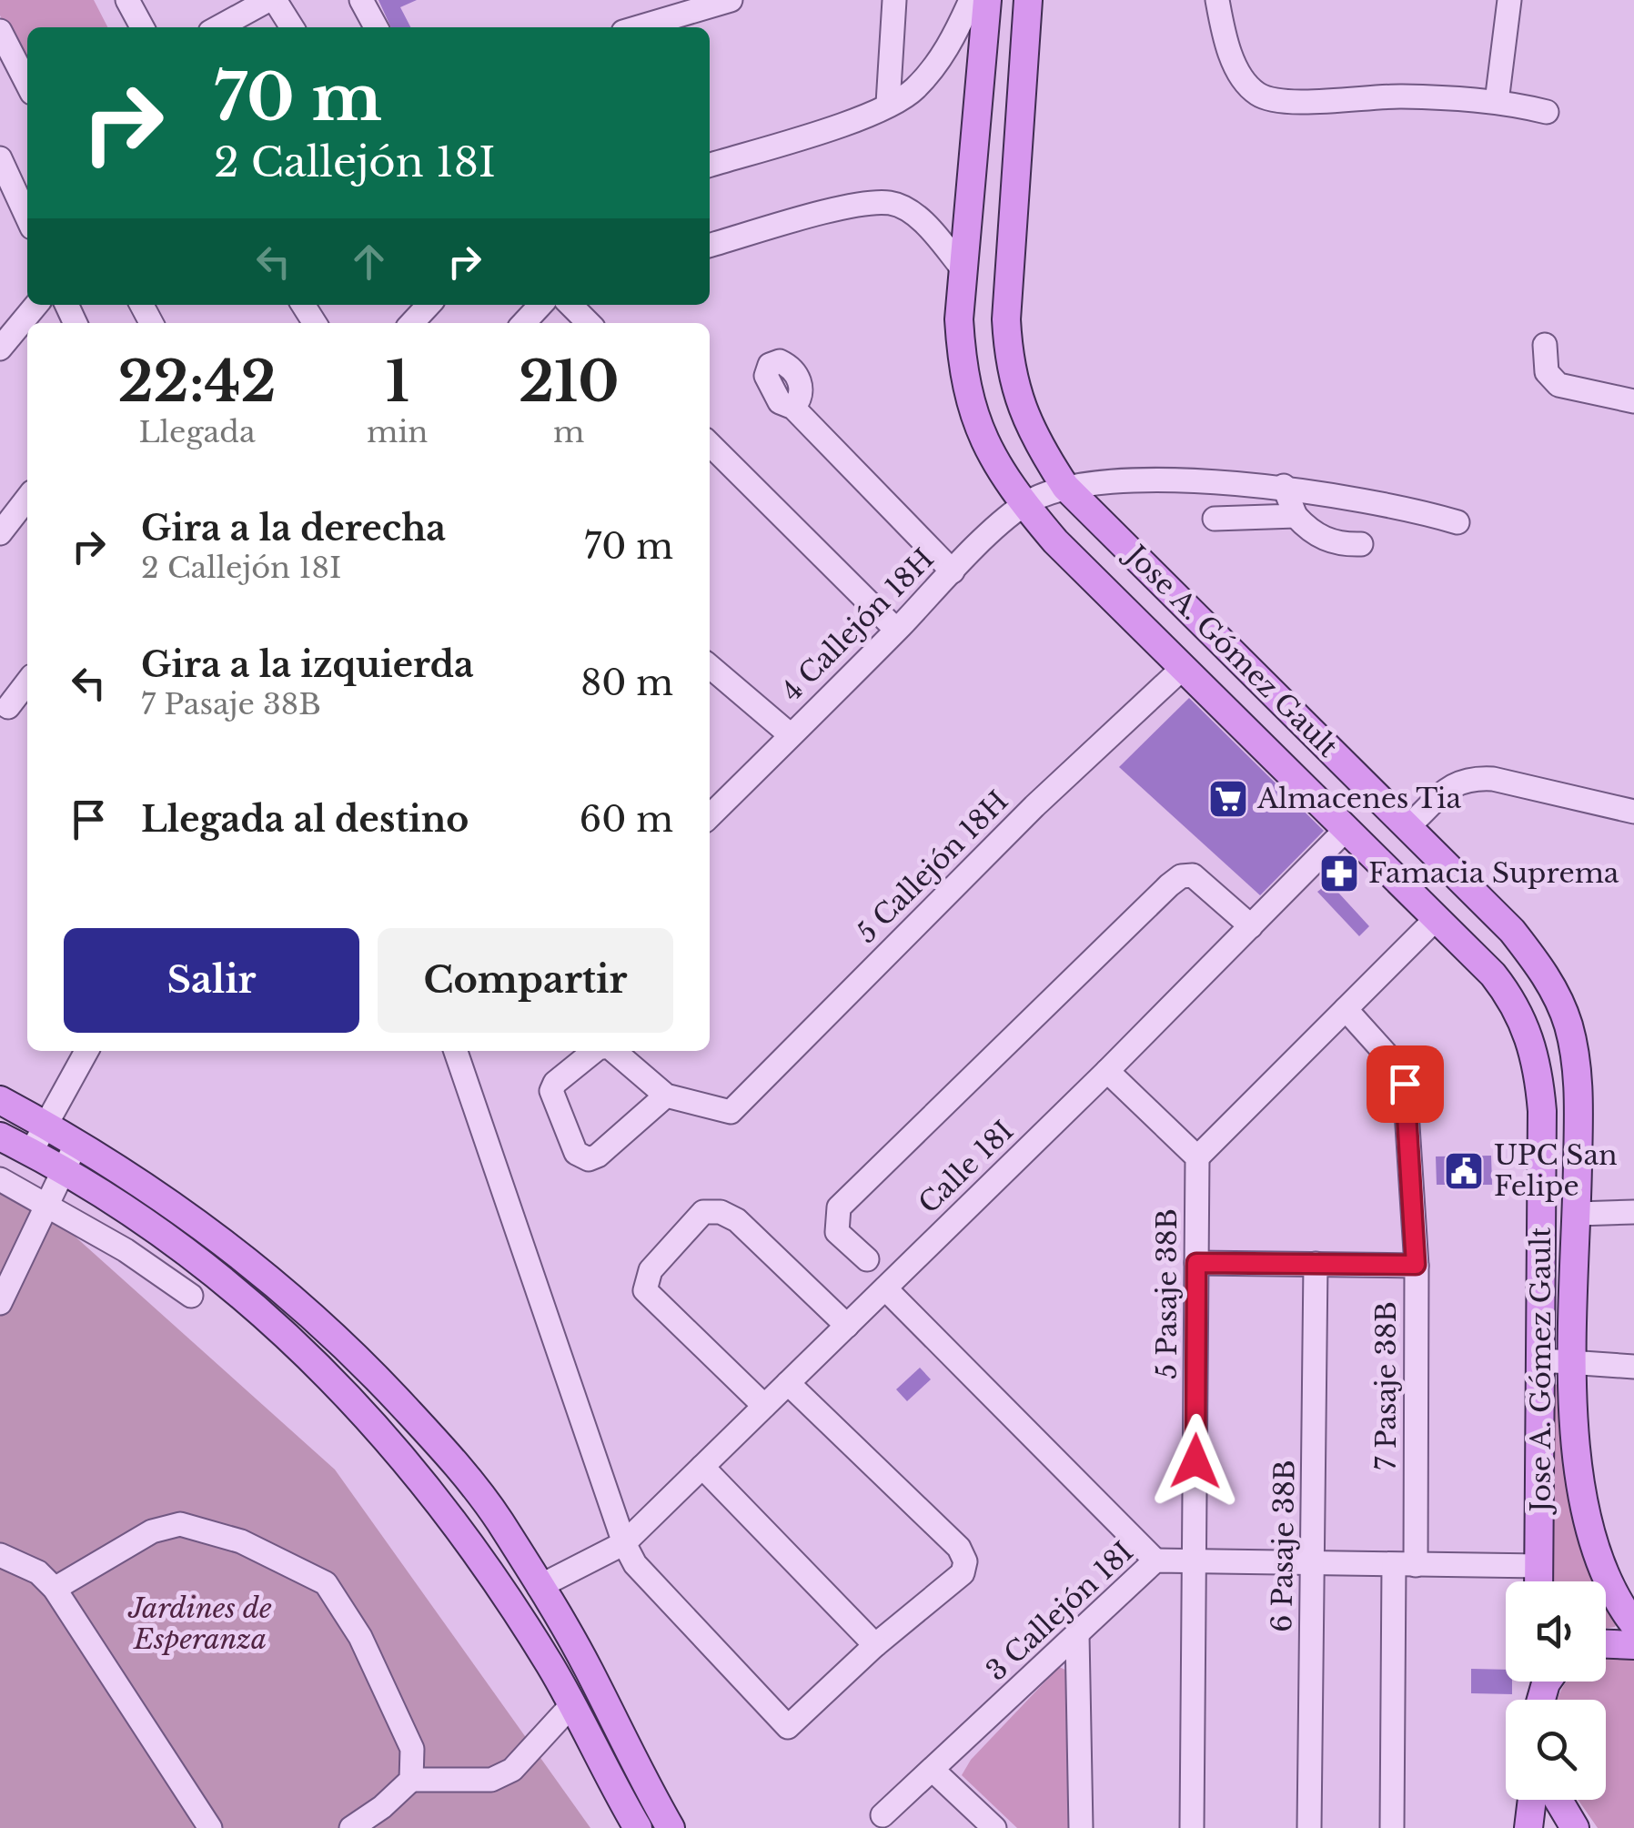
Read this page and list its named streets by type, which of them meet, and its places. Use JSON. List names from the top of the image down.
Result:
{
  "streets": {
    "main road": ["Jose A. Gómez Gault"],
    "street": [
      "4 Callejón 18H",
      "5 Callejón 18H",
      "Calle 18I",
      "5 Pasaje 38B",
      "7 Pasaje 38B",
      "6 Pasaje 38B",
      "3 Callejón 18I"
    ]
  },
  "crossings": [
    ["4 Callejón 18H", "Jose A. Gómez Gault"],
    ["Jose A. Gómez Gault", "5 Callejón 18H"],
    ["Jose A. Gómez Gault", "Calle 18I"],
    ["Jose A. Gómez Gault", "3 Callejón 18I"],
    ["5 Pasaje 38B", "3 Callejón 18I"],
    ["7 Pasaje 38B", "3 Callejón 18I"],
    ["6 Pasaje 38B", "3 Callejón 18I"]
  ],
  "parks": ["Jardines de Esperanza"],
  "places": {
    "supermarket": ["Almacenes Tia"],
    "pharmacy": ["Famacia Suprema"],
    "public building": ["UPC San Felipe"]
  },
  "page": {
    "turn": ["70 m", "2 Callejón 18I"],
    "eta": [
      "22:42",
      "Llegada",
      "1",
      "min",
      "210",
      "m"
    ],
    "list": [
      {
        "name": "Gira a la derecha",
        "note": "2 Callejón 18I",
        "value": "70 m"
      },
      {
        "name": "Gira a la izquierda",
        "note": "7 Pasaje 38B",
        "value": "80 m"
      },
      {
        "name": "Llegada al destino",
        "value": "60 m"
      }
    ],
    "buttons": ["Salir", "Compartir"]
  }
}
